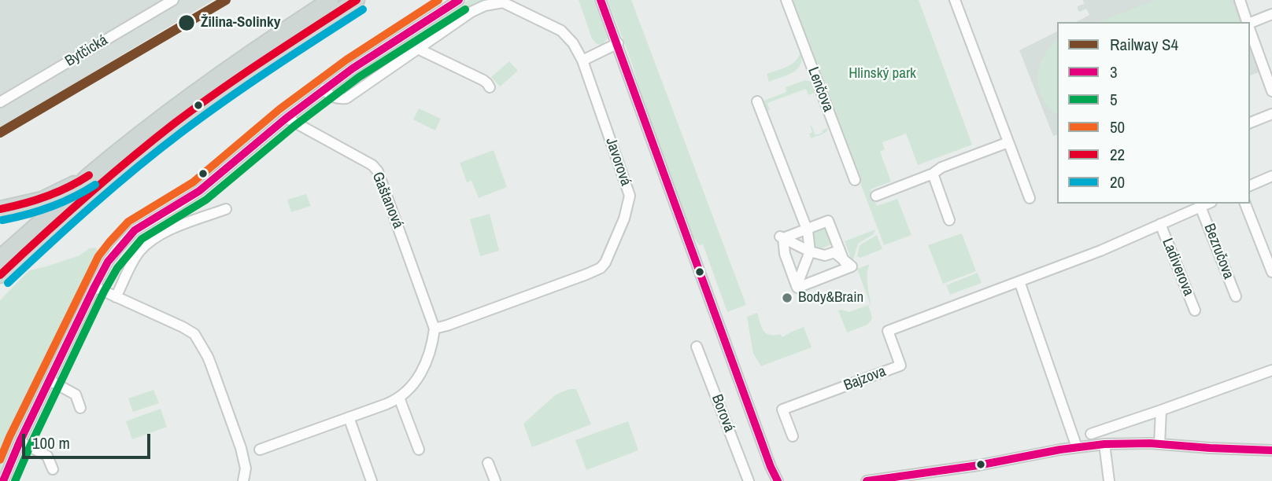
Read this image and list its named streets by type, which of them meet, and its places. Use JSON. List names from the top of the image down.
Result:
{
  "streets": {
    "street": [
      "Bytčická",
      "Lenčova",
      "Javorová",
      "Gaštanová",
      "Bezručova",
      "Ladiverova",
      "Bajzova",
      "Borová"
    ]
  },
  "crossings": [
    ["Javorová", "Gaštanová"],
    ["Bezručova", "Bajzova"],
    ["Ladiverova", "Bajzova"]
  ],
  "parks": ["Hlinský park"],
  "places": ["Žilina-Solinky", "Body&Brain"],
  "lines": [
    "rail line S4",
    "transit line 3",
    "transit line 50",
    "transit line 22",
    "transit line 5",
    "transit line 20"
  ],
  "legend": [
    "Railway S4",
    "3",
    "5",
    "50",
    "22",
    "20"
  ],
  "scale_bar": "100 m"
}
